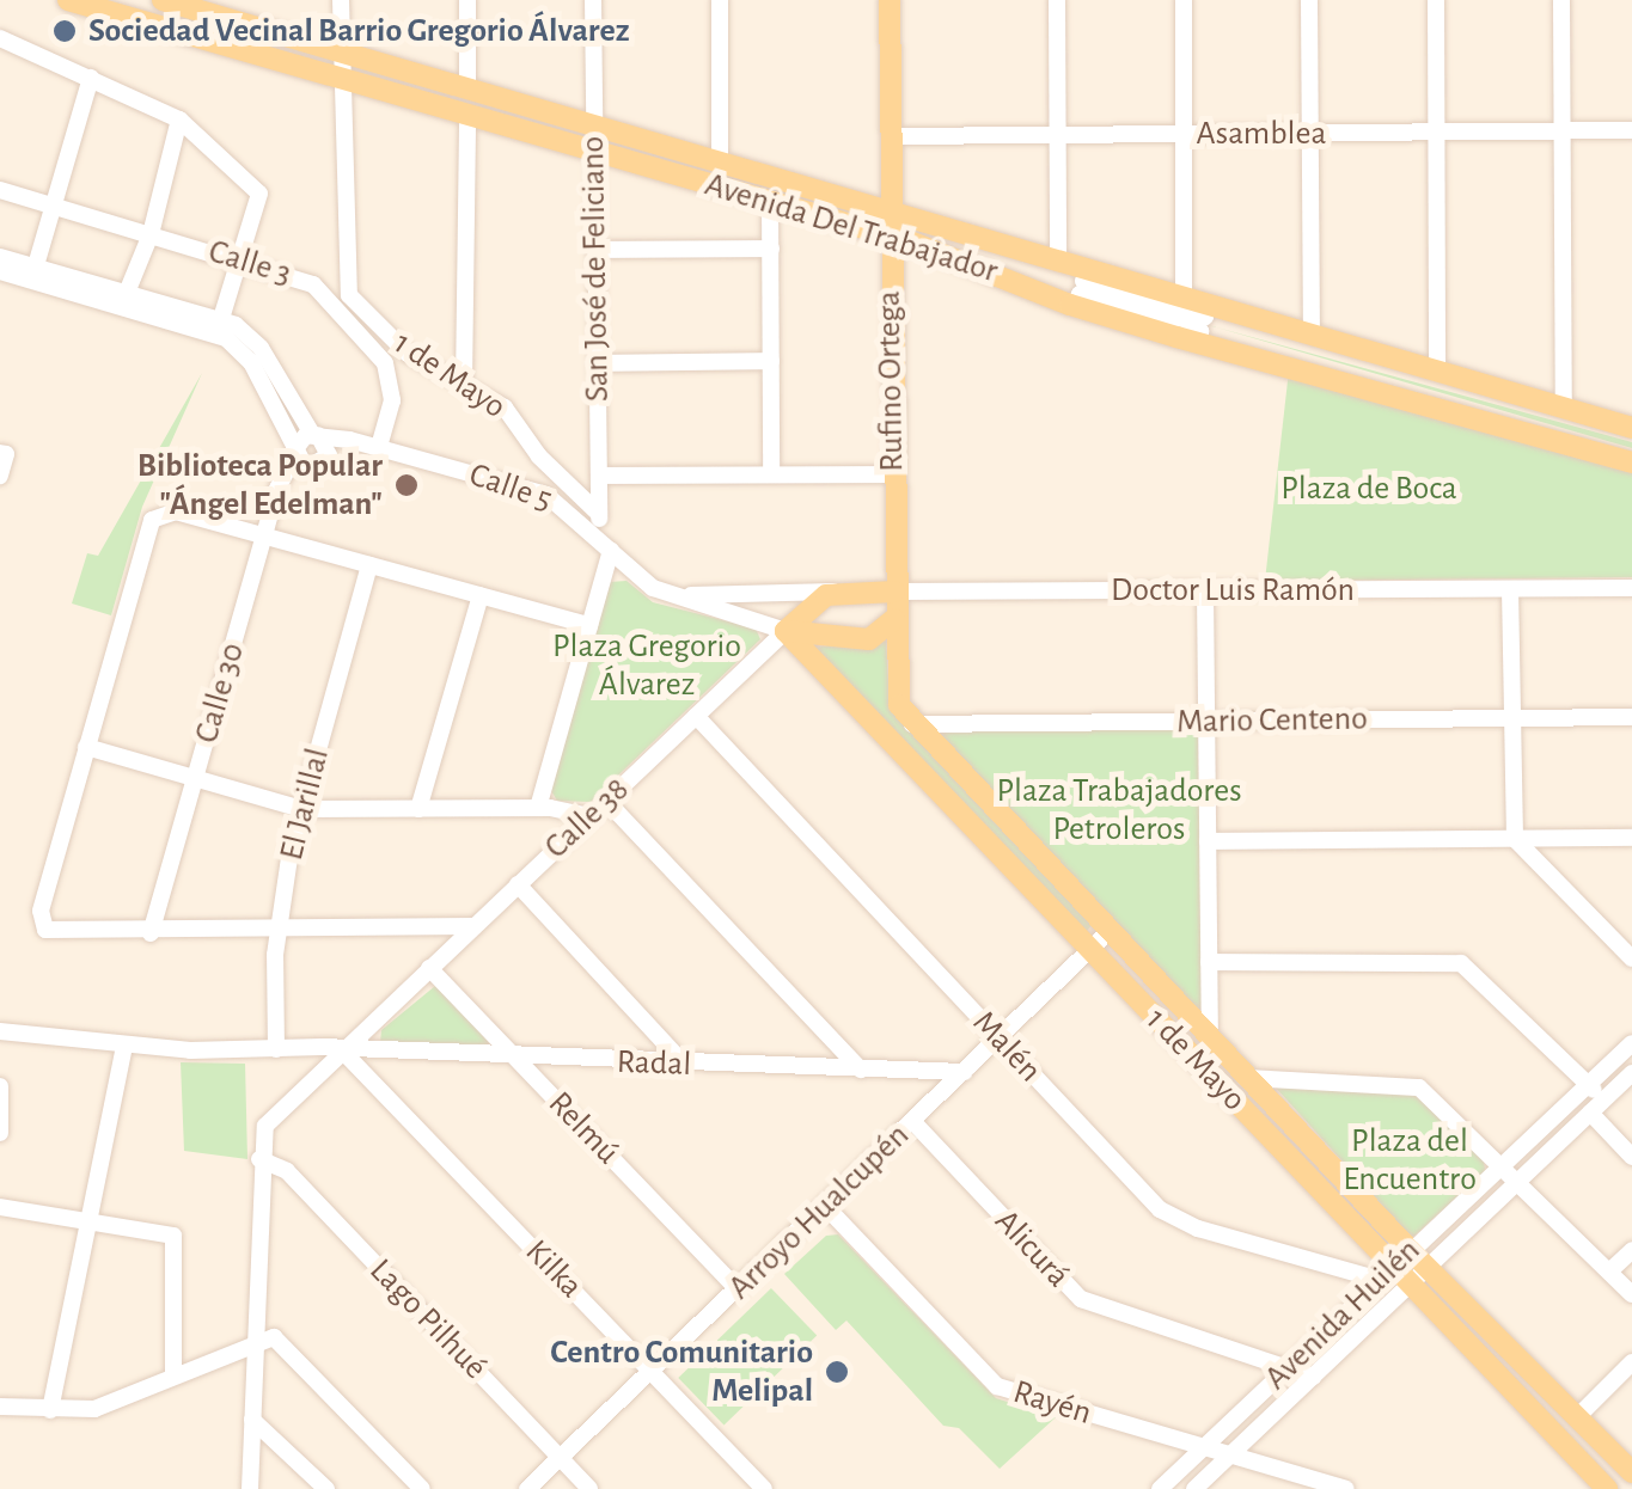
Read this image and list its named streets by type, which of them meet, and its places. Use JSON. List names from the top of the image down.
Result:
{
  "streets": {
    "main road": [
      "Avenida Del Trabajador",
      "1 de Mayo",
      "Rufino Ortega",
      "Calle 5",
      "Doctor Luis Ramón",
      "Calle 38"
    ],
    "street": [
      "Asamblea",
      "Calle 3",
      "San José de Feliciano",
      "Calle 30",
      "Mario Centeno",
      "El Jarillal",
      "Malén",
      "Radal",
      "Relmú",
      "Arroyo Hualcupén",
      "Alicurá",
      "Kilka",
      "Avenida Huilén",
      "Lago Pilhué",
      "Rayén"
    ]
  },
  "crossings": [
    ["Asamblea", "Rufino Ortega"],
    ["Avenida Del Trabajador", "San José de Feliciano"],
    ["Avenida Del Trabajador", "1 de Mayo"],
    ["Avenida Del Trabajador", "Rufino Ortega"],
    ["Calle 3", "Calle 5"],
    ["San José de Feliciano", "1 de Mayo"],
    ["San José de Feliciano", "Calle 5"],
    ["1 de Mayo", "Rufino Ortega"],
    ["1 de Mayo", "Calle 5"],
    ["1 de Mayo", "Mario Centeno"],
    ["1 de Mayo", "Calle 38"],
    ["1 de Mayo", "Malén"],
    ["1 de Mayo", "Arroyo Hualcupén"],
    ["1 de Mayo", "Avenida Huilén"],
    ["Rufino Ortega", "Calle 5"],
    ["Rufino Ortega", "Doctor Luis Ramón"],
    ["Calle 5", "Calle 30"],
    ["Calle 5", "Calle 38"],
    ["Doctor Luis Ramón", "Calle 38"],
    ["El Jarillal", "Radal"],
    ["Calle 38", "Malén"],
    ["Calle 38", "Radal"],
    ["Calle 38", "Relmú"],
    ["Calle 38", "Kilka"],
    ["Malén", "Arroyo Hualcupén"],
    ["Malén", "Avenida Huilén"],
    ["Radal", "Relmú"],
    ["Radal", "Arroyo Hualcupén"],
    ["Radal", "Kilka"],
    ["Relmú", "Arroyo Hualcupén"],
    ["Arroyo Hualcupén", "Alicurá"],
    ["Arroyo Hualcupén", "Kilka"],
    ["Arroyo Hualcupén", "Lago Pilhué"],
    ["Arroyo Hualcupén", "Rayén"],
    ["Alicurá", "Avenida Huilén"],
    ["Avenida Huilén", "Rayén"]
  ],
  "parks": [
    "Plaza de Boca",
    "Plaza Gregorio Álvarez",
    "Plaza Trabajadores Petroleros",
    "Plaza del Encuentro"
  ],
  "places": ["Sociedad Vecinal Barrio Gregorio Álvarez", "Biblioteca Popular \"Ángel Edelman\"", "Centro Comunitario Melipal"]
}
